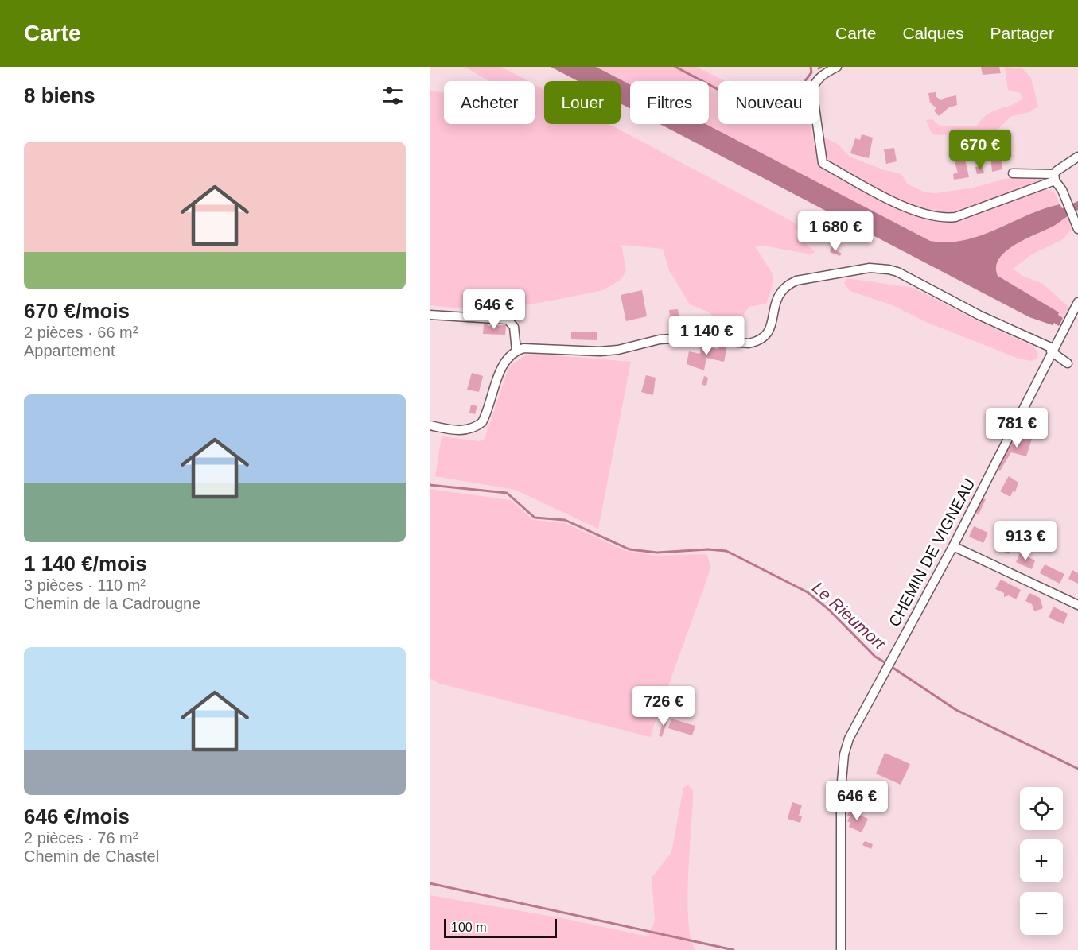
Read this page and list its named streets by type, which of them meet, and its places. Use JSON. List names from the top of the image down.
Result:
{
  "streets": {
    "street": ["CHEMIN DE VIGNEAU"]
  },
  "water": ["Le Rieumort"],
  "scale_bar": "100 m",
  "page": {
    "header": "Carte",
    "nav": ["Carte", "Calques", "Partager"],
    "heading": "8 biens",
    "chip": [
      "Acheter",
      "Louer",
      "Filtres",
      "Nouveau"
    ],
    "list": [
      {
        "name": "670 €/mois",
        "note": "2 pièces · 66 m² · Appartement"
      },
      {
        "name": "1 140 €/mois",
        "note": "3 pièces · 110 m² · Chemin de la Cadrougne"
      },
      {
        "name": "646 €/mois",
        "note": "2 pièces · 76 m² · Chemin de Chastel"
      }
    ],
    "price": [
      "670 €",
      "1 680 €",
      "646 €",
      "1 140 €",
      "781 €",
      "913 €",
      "726 €",
      "646 €"
    ],
    "map_buttons": ["+", "−"],
    "scale": "100 m"
  }
}
